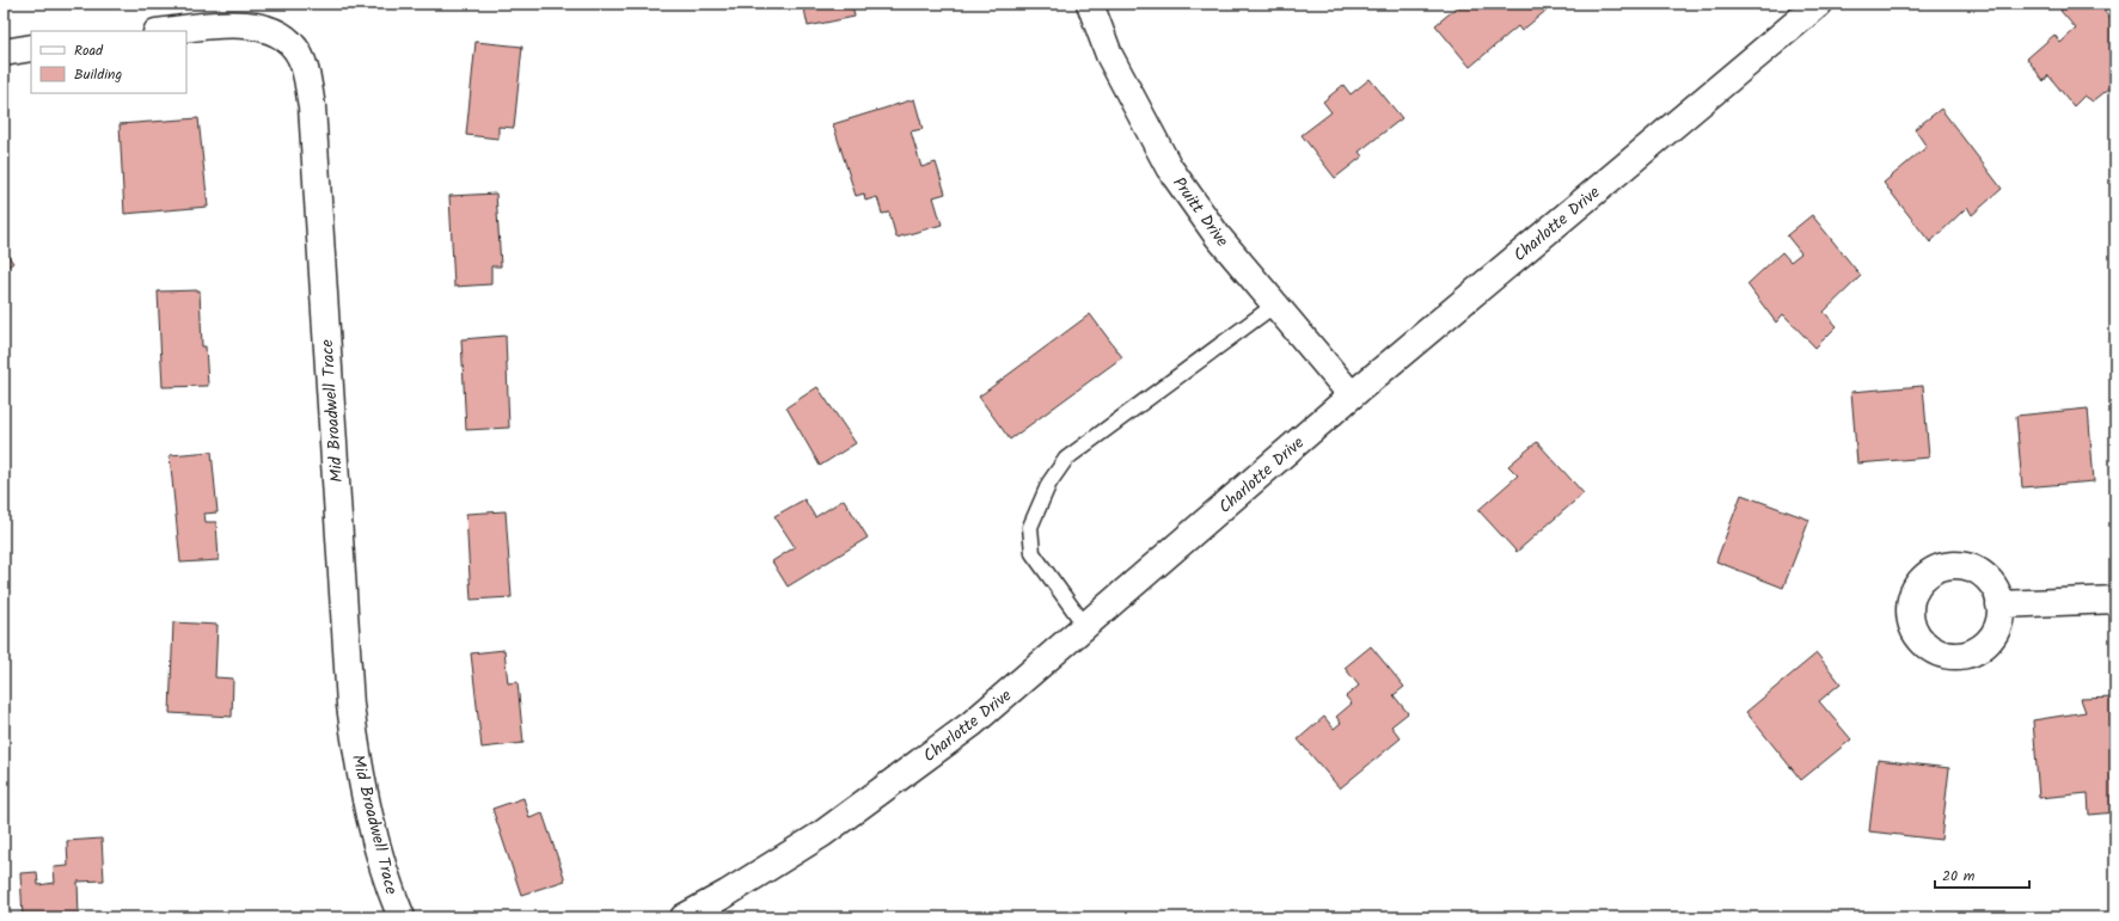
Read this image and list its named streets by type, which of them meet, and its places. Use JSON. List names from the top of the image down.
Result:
{
  "streets": {
    "street": ["Pruitt Drive", "Charlotte Drive", "Mid Broadwell Trace"]
  },
  "crossings": [
    ["Pruitt Drive", "Charlotte Drive"]
  ],
  "legend": ["Road", "Building"],
  "scale_bar": "20 m"
}
